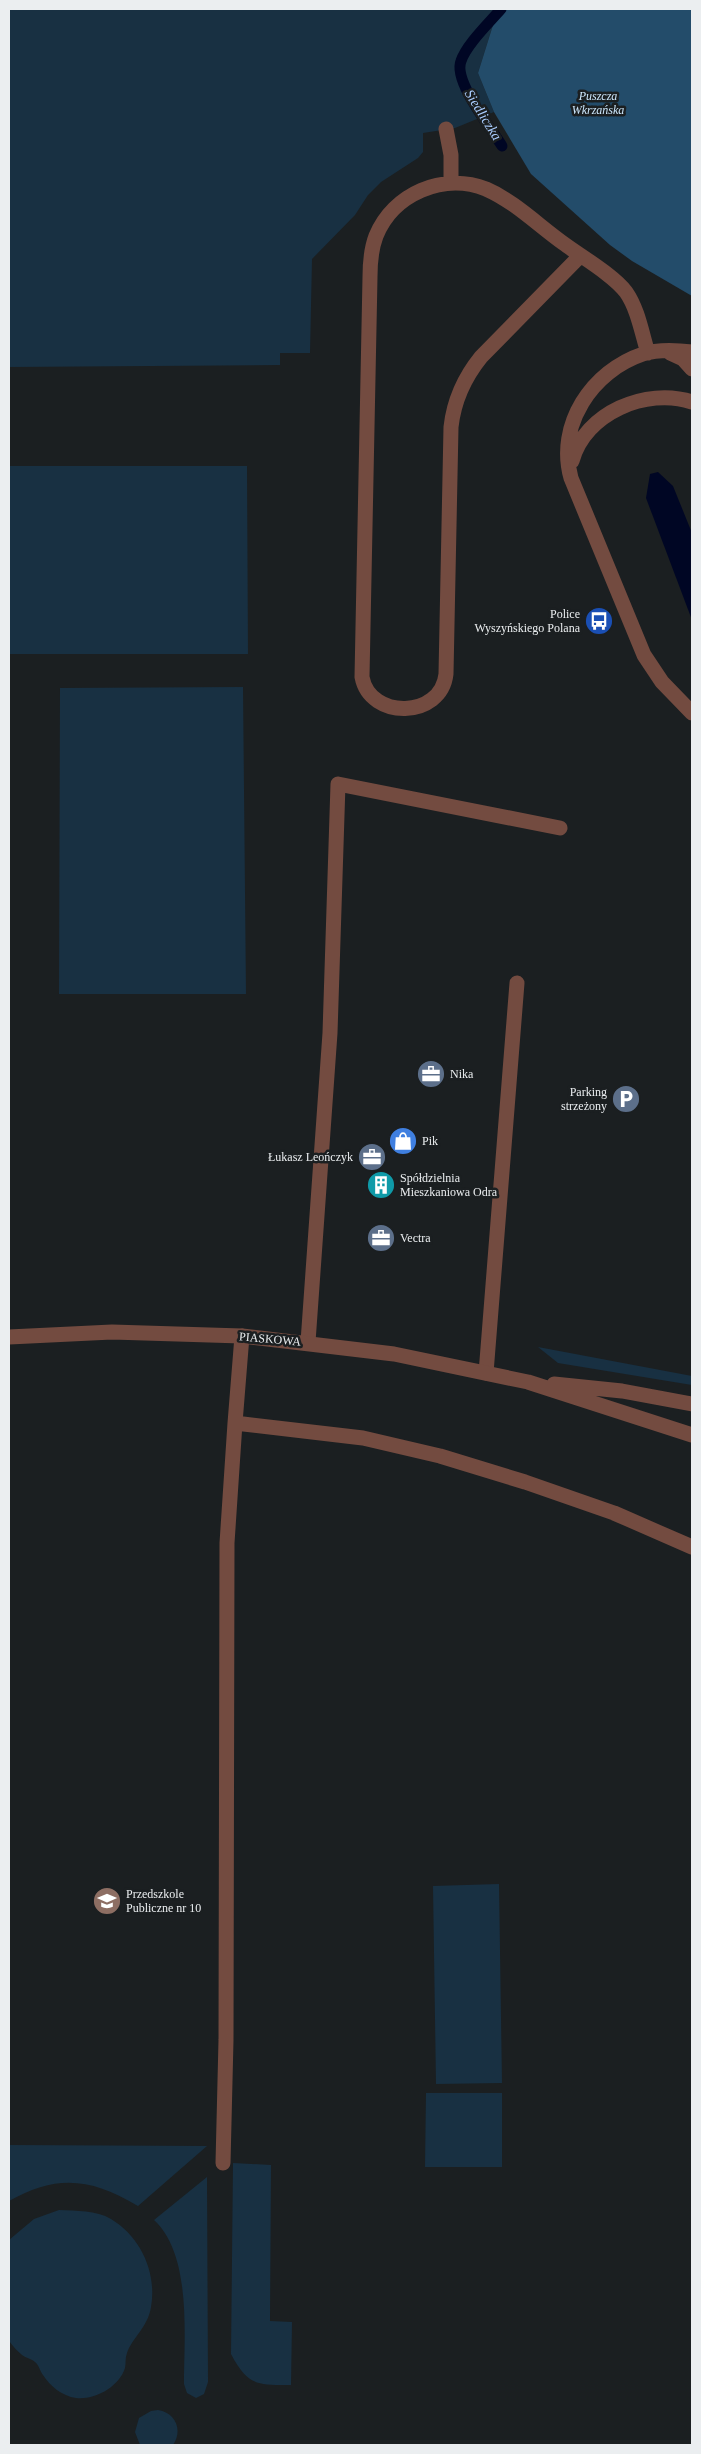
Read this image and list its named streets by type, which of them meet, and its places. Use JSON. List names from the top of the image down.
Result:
{
  "streets": {
    "street": ["PIASKOWA"]
  },
  "water": ["Siedliczka"],
  "parks": ["Puszcza Wkrzańska"],
  "places": {
    "bus stop": ["Police Wyszyńskiego Polana"],
    "office": ["Nika", "Łukasz Leończyk", "Vectra"],
    "parking": ["Parking strzeżony"],
    "shop": ["Pik"],
    "building": ["Spółdzielnia Mieszkaniowa Odra"],
    "school or university": ["Przedszkole Publiczne nr 10"]
  }
}
